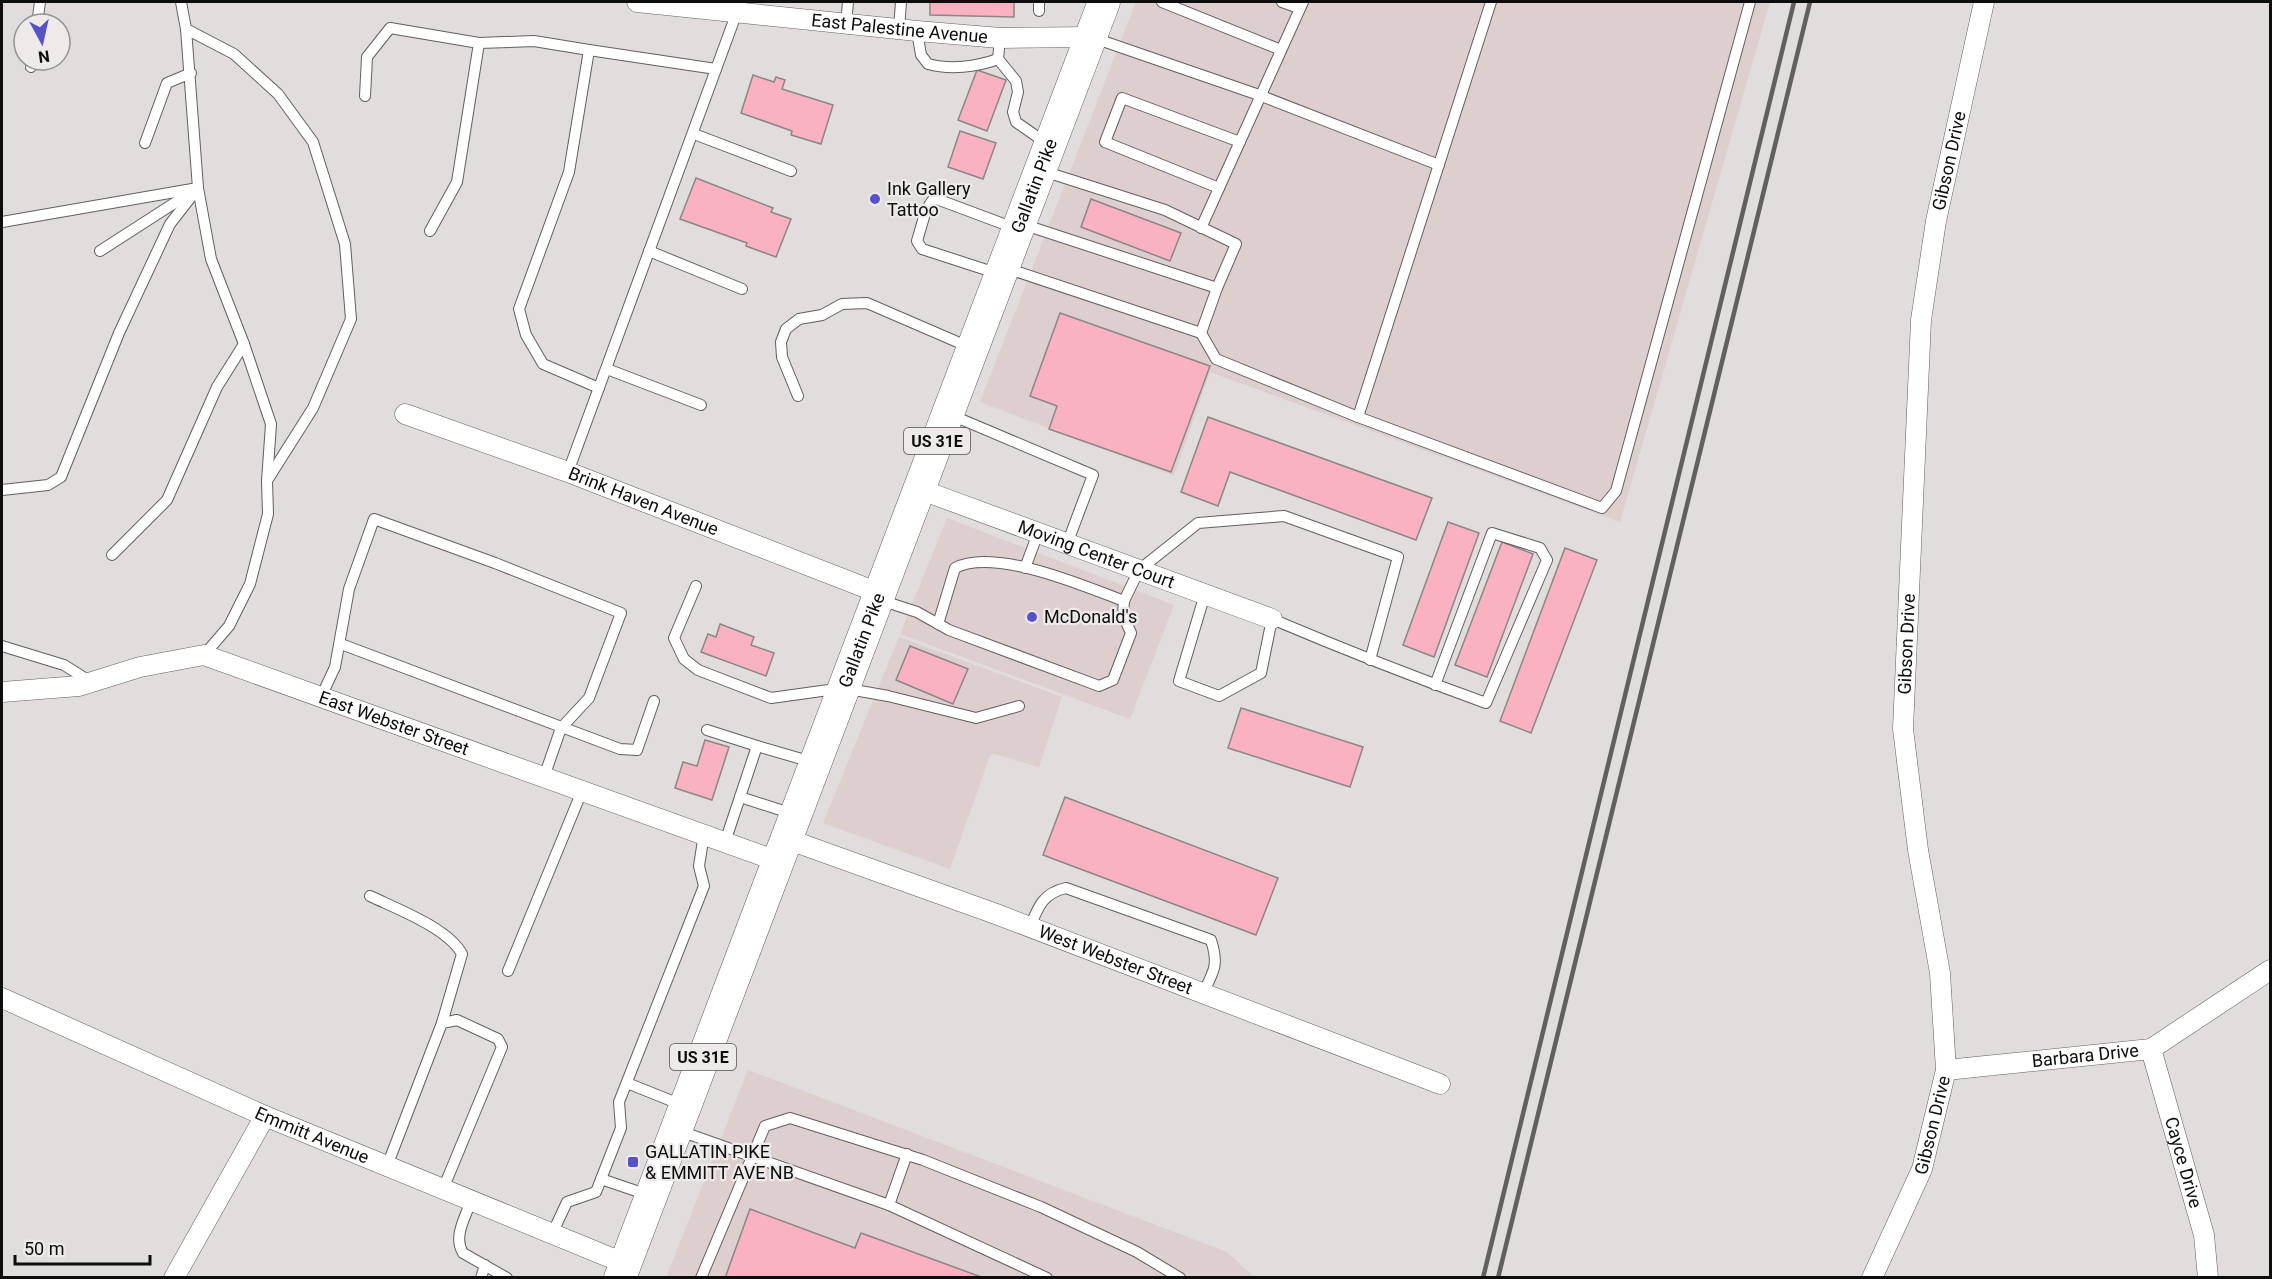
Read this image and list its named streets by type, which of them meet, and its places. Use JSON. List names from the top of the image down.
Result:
{
  "streets": {
    "main road": ["Gallatin Pike", "US 31E"],
    "street": [
      "East Palestine Avenue",
      "Gibson Drive",
      "Brink Haven Avenue",
      "Moving Center Court",
      "East Webster Street",
      "West Webster Street",
      "Barbara Drive",
      "Emmitt Avenue",
      "Cayce Drive"
    ]
  },
  "crossings": [
    ["East Palestine Avenue", "Gallatin Pike"],
    ["Gibson Drive", "Barbara Drive"],
    ["Gallatin Pike", "Brink Haven Avenue"],
    ["Gallatin Pike", "Moving Center Court"],
    ["Gallatin Pike", "East Webster Street"],
    ["Gallatin Pike", "West Webster Street"],
    ["Gallatin Pike", "Emmitt Avenue"],
    ["East Webster Street", "West Webster Street"],
    ["Barbara Drive", "Cayce Drive"]
  ],
  "places": {
    "other": ["Ink Gallery Tattoo", "McDonald's"],
    "transit": ["GALLATIN PIKE & EMMITT AVE NB"]
  },
  "scale_bar": "50 m",
  "north": "bottom"
}
